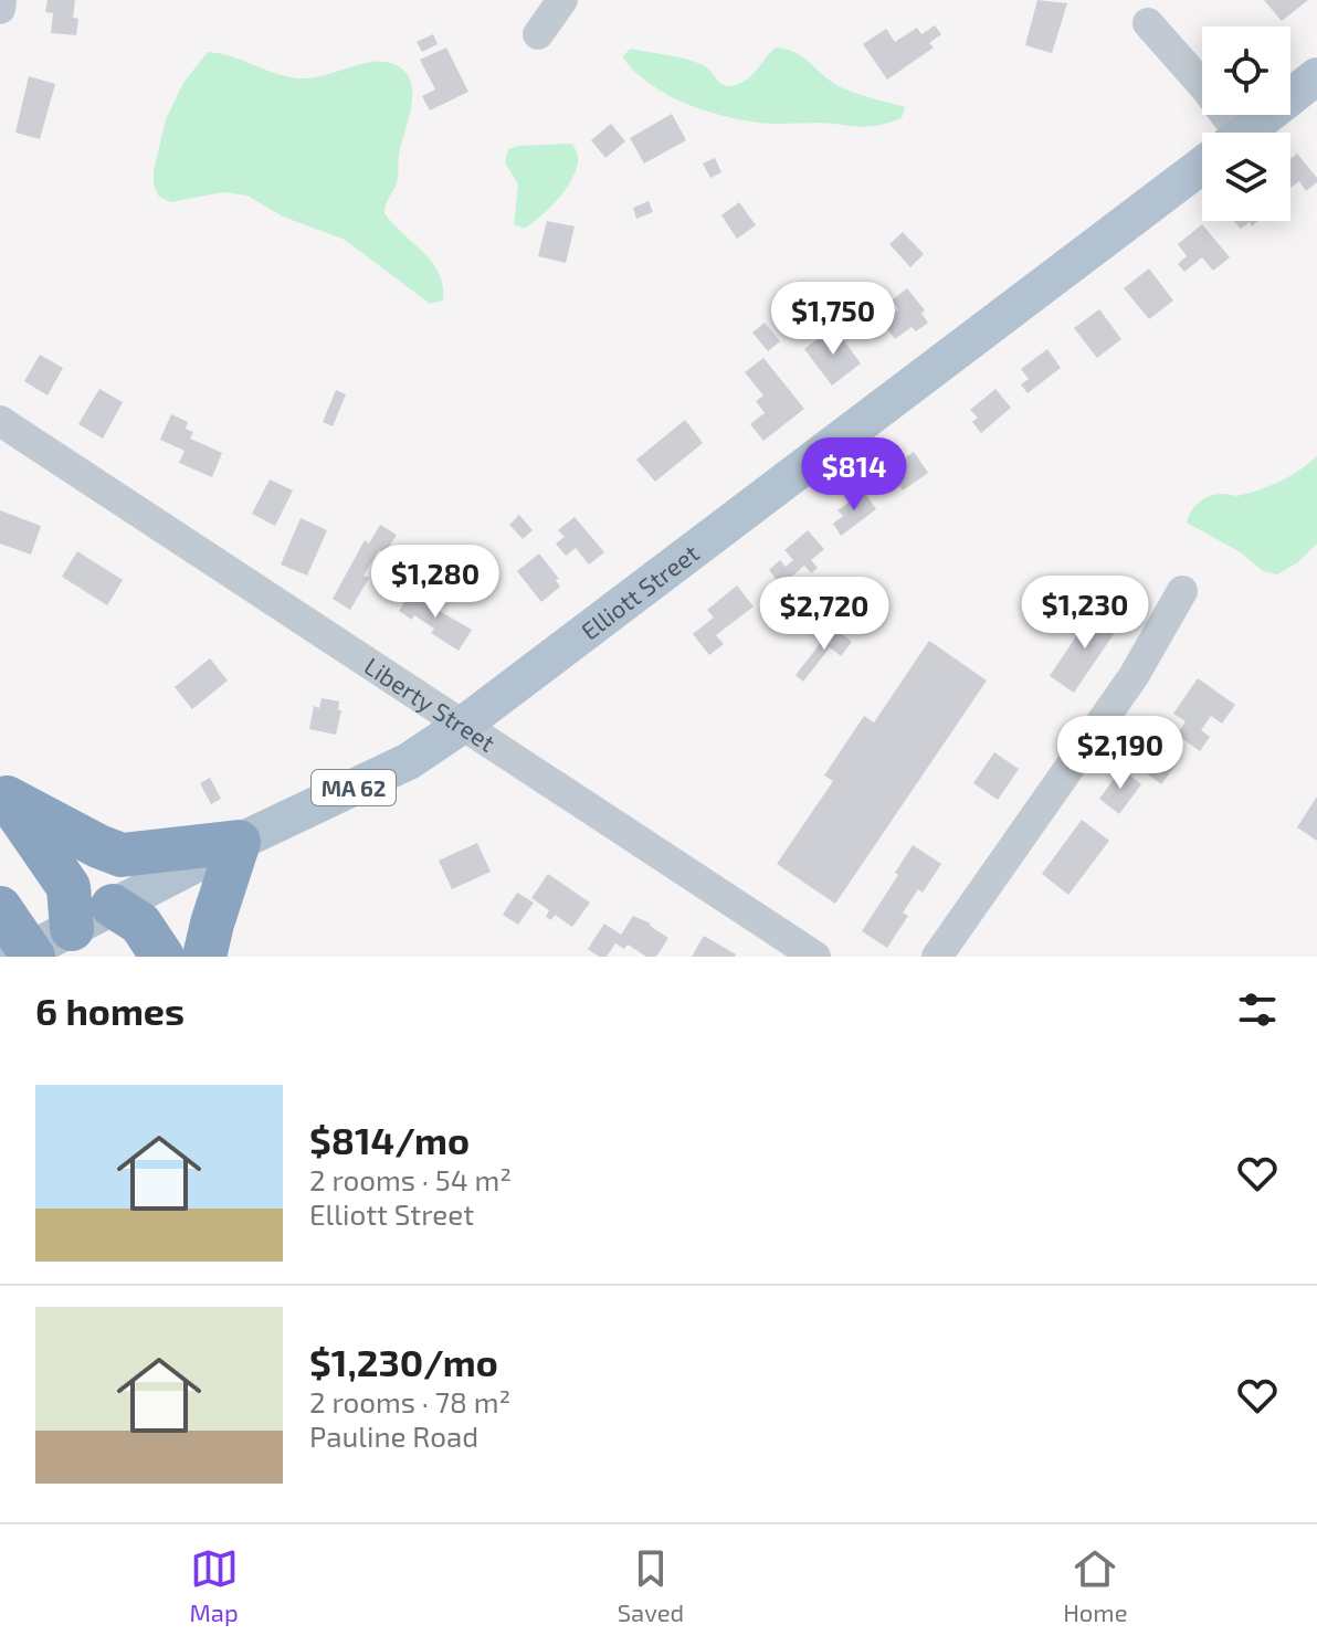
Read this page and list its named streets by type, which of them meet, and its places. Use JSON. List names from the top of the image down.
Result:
{
  "streets": {
    "main road": ["Elliott Street", "MA 62"],
    "street": ["Liberty Street"]
  },
  "crossings": [
    ["Elliott Street", "Liberty Street"]
  ],
  "page": {
    "price": [
      "$1,750",
      "$814",
      "$1,280",
      "$1,230",
      "$2,720",
      "$2,190"
    ],
    "heading": "6 homes",
    "list": [
      {
        "name": "$814/mo",
        "note": "2 rooms · 54 m² · Elliott Street"
      },
      {
        "name": "$1,230/mo",
        "note": "2 rooms · 78 m² · Pauline Road"
      }
    ],
    "tabs": ["Map", "Saved", "Home"]
  }
}
